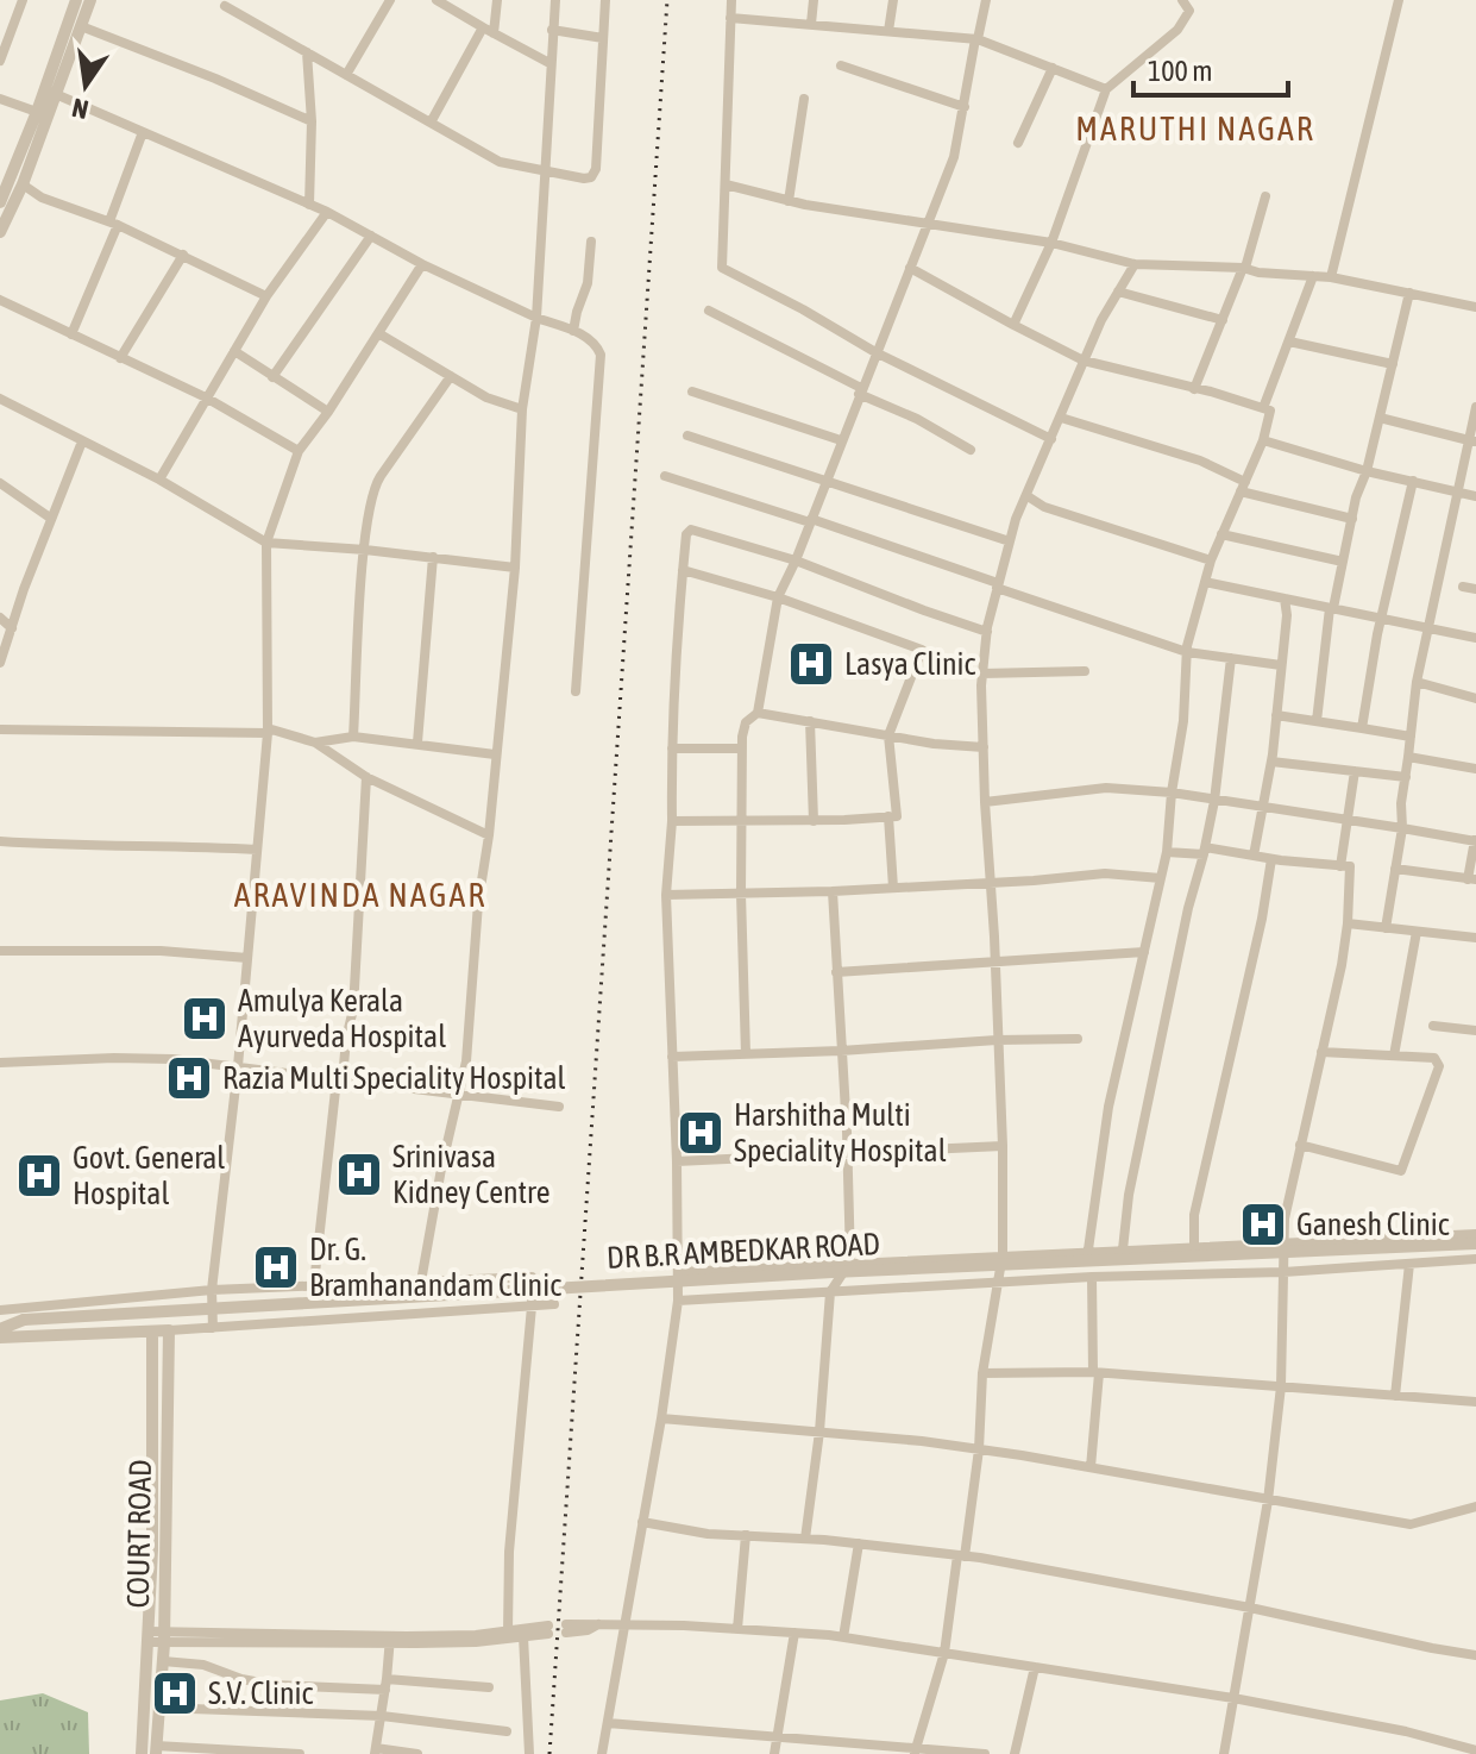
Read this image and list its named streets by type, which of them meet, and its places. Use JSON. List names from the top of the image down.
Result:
{
  "streets": {
    "street": ["DR B.R AMBEDKAR ROAD", "COURT ROAD"]
  },
  "districts": ["MARUTHI NAGAR", "ARAVINDA NAGAR"],
  "places": {
    "hospital": [
      "Lasya Clinic",
      "Amulya Kerala Ayurveda Hospital",
      "Razia Multi Speciality Hospital",
      "Harshitha Multi Speciality Hospital",
      "Srinivasa Kidney Centre",
      "Govt. General Hospital",
      "Ganesh Clinic",
      "Dr. G. Bramhanandam Clinic",
      "S.V. Clinic"
    ]
  },
  "scale_bar": "100 m",
  "north": "bottom"
}
